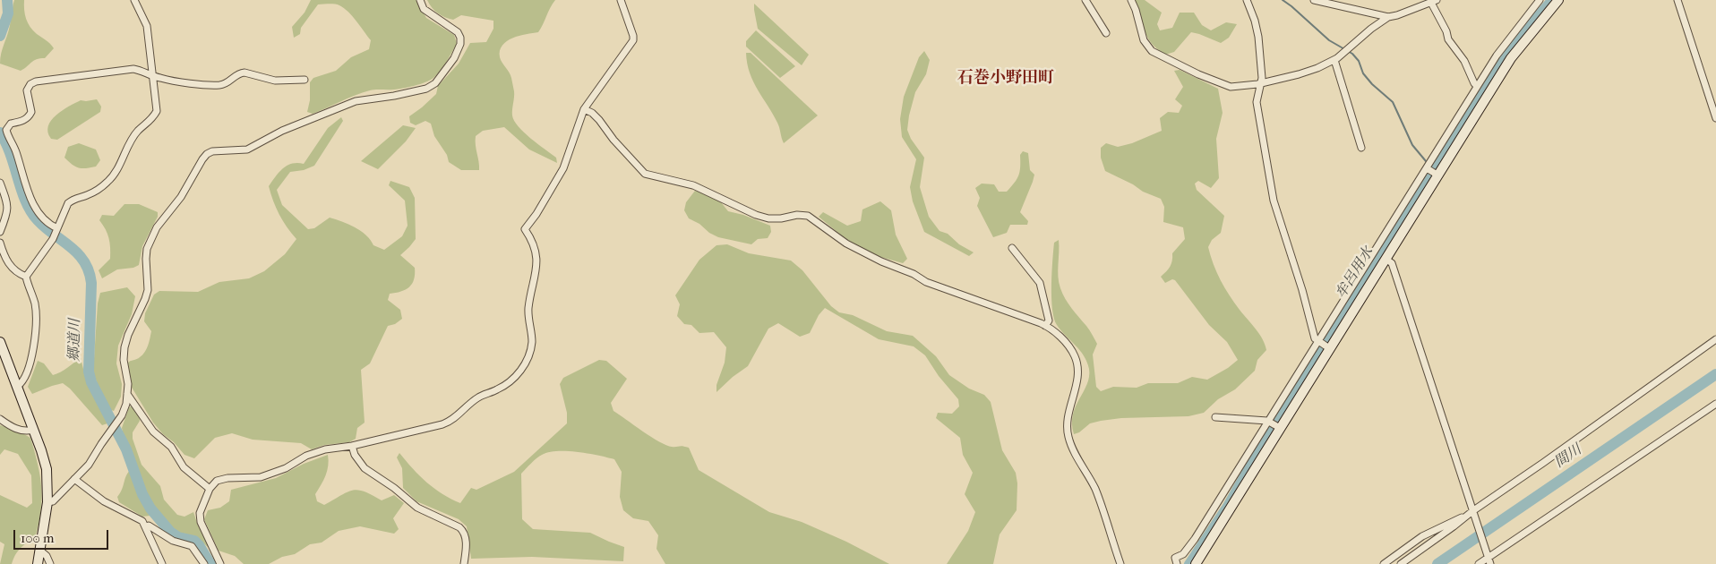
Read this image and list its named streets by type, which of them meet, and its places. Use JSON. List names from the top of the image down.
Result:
{
  "districts": ["石巻小野田町"],
  "water": ["牟呂用水", "郷道川", "間川"],
  "scale_bar": "100 m"
}
